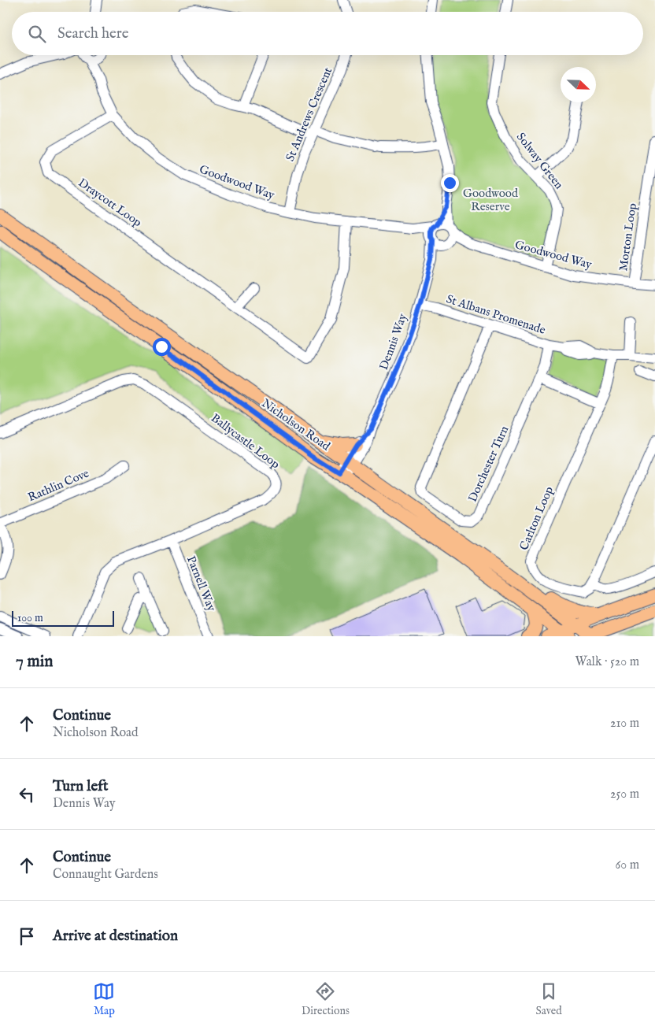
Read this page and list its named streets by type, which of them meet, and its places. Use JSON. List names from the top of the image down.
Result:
{
  "streets": {
    "main road": ["Nicholson Road"],
    "street": [
      "St Andrews Crescent",
      "Solway Green",
      "Goodwood Way",
      "Draycott Loop",
      "Morton Loop",
      "St Albans Promenade",
      "Dennis Way",
      "Ballycastle Loop",
      "Dorchester Turn",
      "Rathlin Cove",
      "Carlton Loop",
      "Parnell Way"
    ]
  },
  "crossings": [
    ["St Andrews Crescent", "Goodwood Way"],
    ["Solway Green", "Goodwood Way"],
    ["Goodwood Way", "Draycott Loop"],
    ["Goodwood Way", "Morton Loop"],
    ["Goodwood Way", "Dennis Way"],
    ["St Albans Promenade", "Dennis Way"],
    ["St Albans Promenade", "Dorchester Turn"],
    ["St Albans Promenade", "Carlton Loop"],
    ["Dennis Way", "Nicholson Road"],
    ["Ballycastle Loop", "Parnell Way"]
  ],
  "parks": ["Goodwood Reserve"],
  "scale_bar": "100 m",
  "north": "bottom right",
  "page": {
    "search": "Search here",
    "scale": "100 m",
    "heading": ["7 min", "Walk · 520 m"],
    "list": [
      ["Continue", "Nicholson Road", "210 m"],
      ["Turn left", "Dennis Way", "250 m"],
      ["Continue", "Connaught Gardens", "60 m"],
      "Arrive at destination"
    ],
    "nav": ["Map", "Directions", "Saved"]
  }
}
